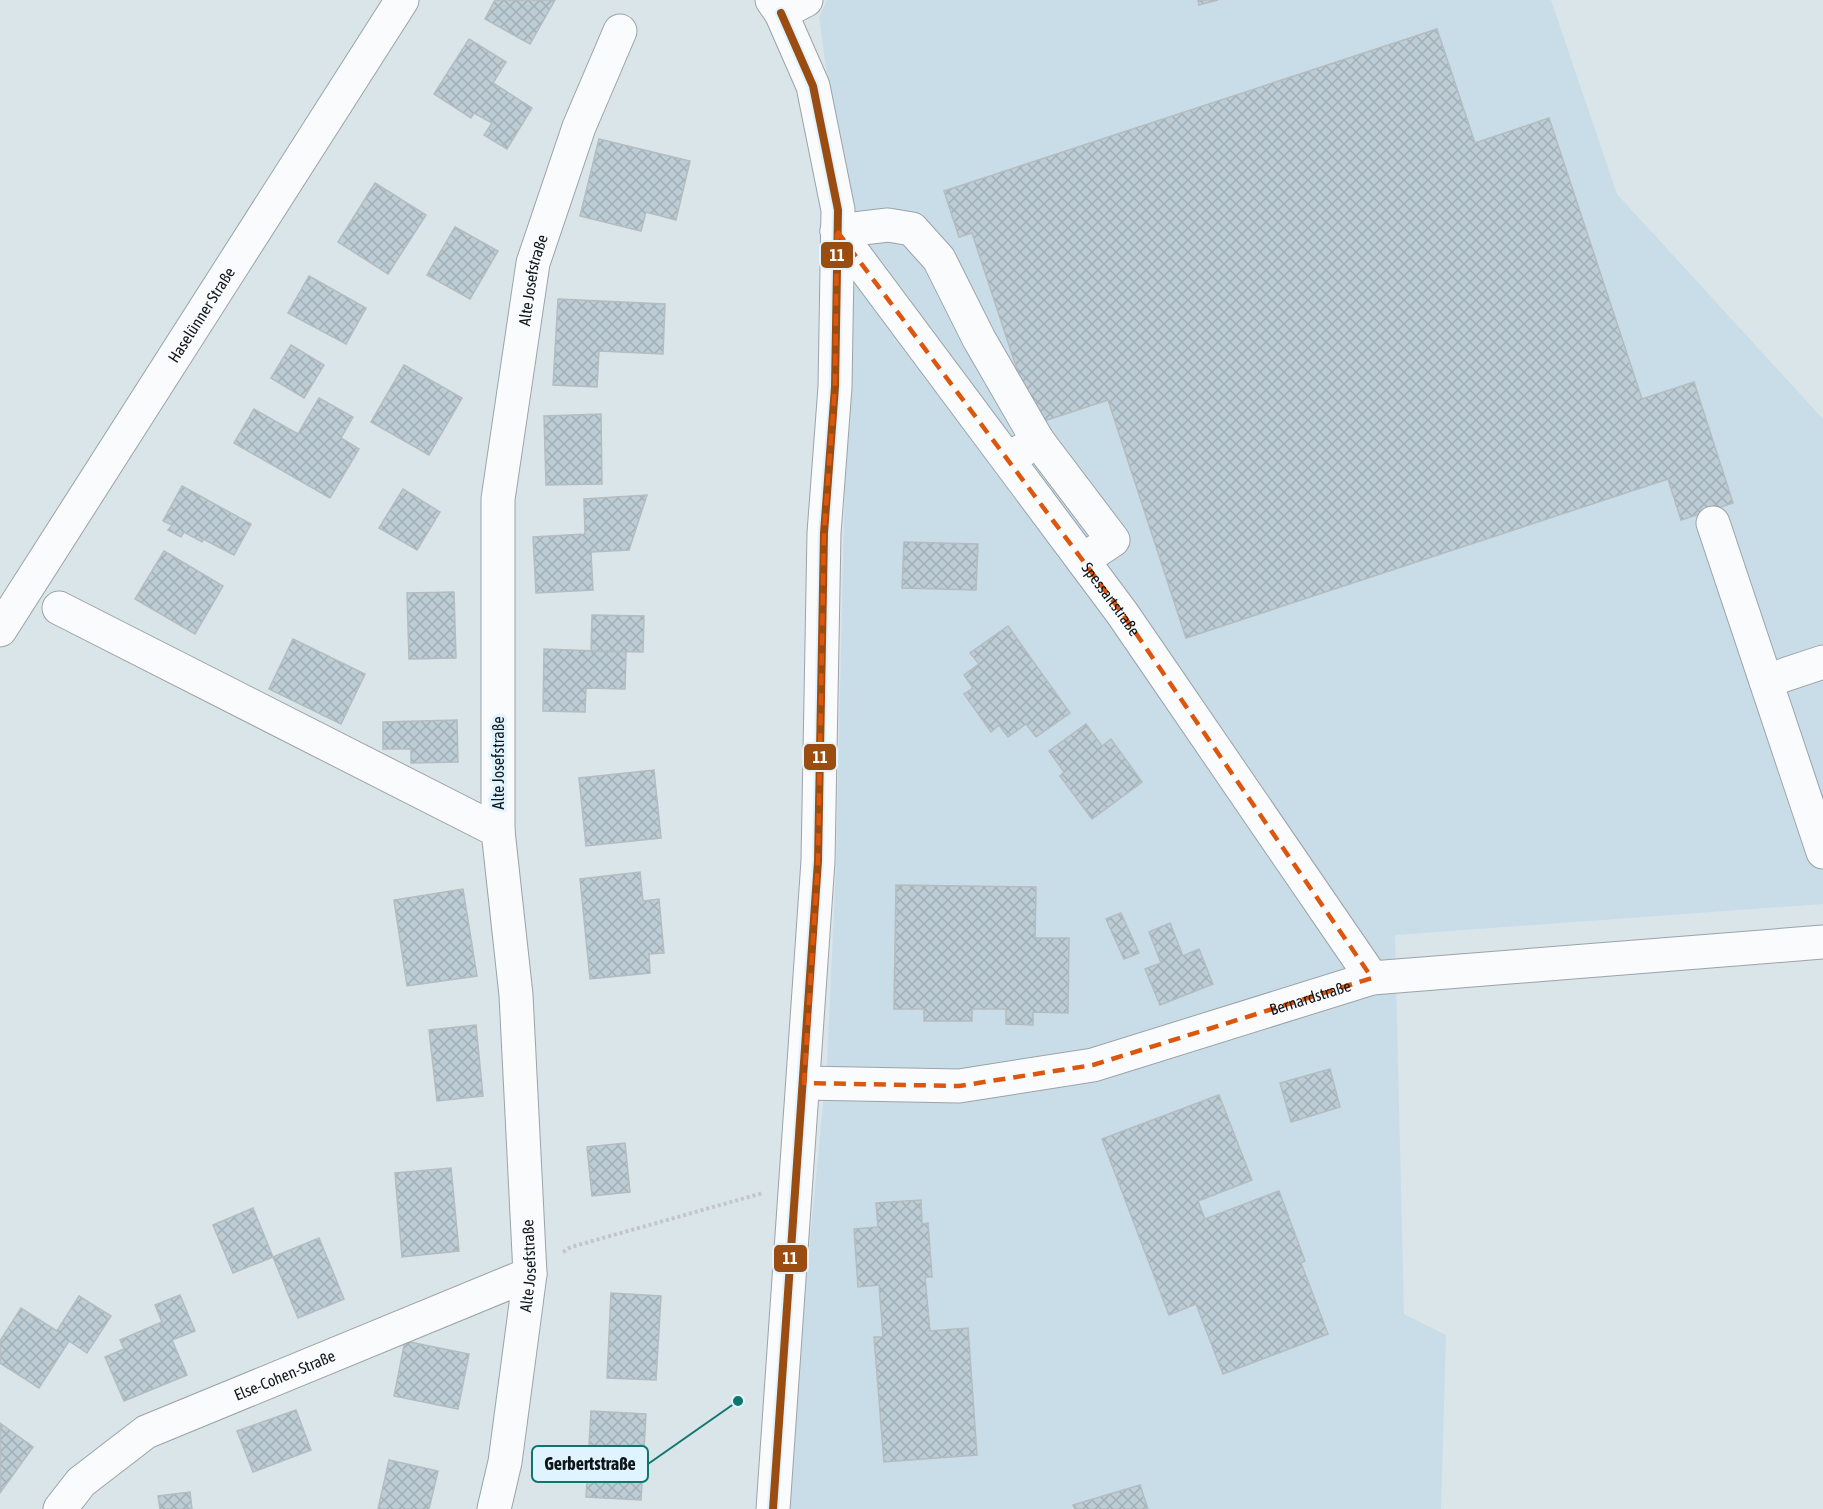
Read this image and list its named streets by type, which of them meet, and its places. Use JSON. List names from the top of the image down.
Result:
{
  "streets": {
    "street": [
      "Alte Josefstraße",
      "Haselünner Straße",
      "Spessartstraße",
      "Bernardstraße",
      "Else-Cohen-Straße"
    ]
  },
  "crossings": [
    ["Alte Josefstraße", "Else-Cohen-Straße"],
    ["Spessartstraße", "Bernardstraße"]
  ],
  "places": ["Gerbertstraße"],
  "lines": ["transit line 11"]
}
